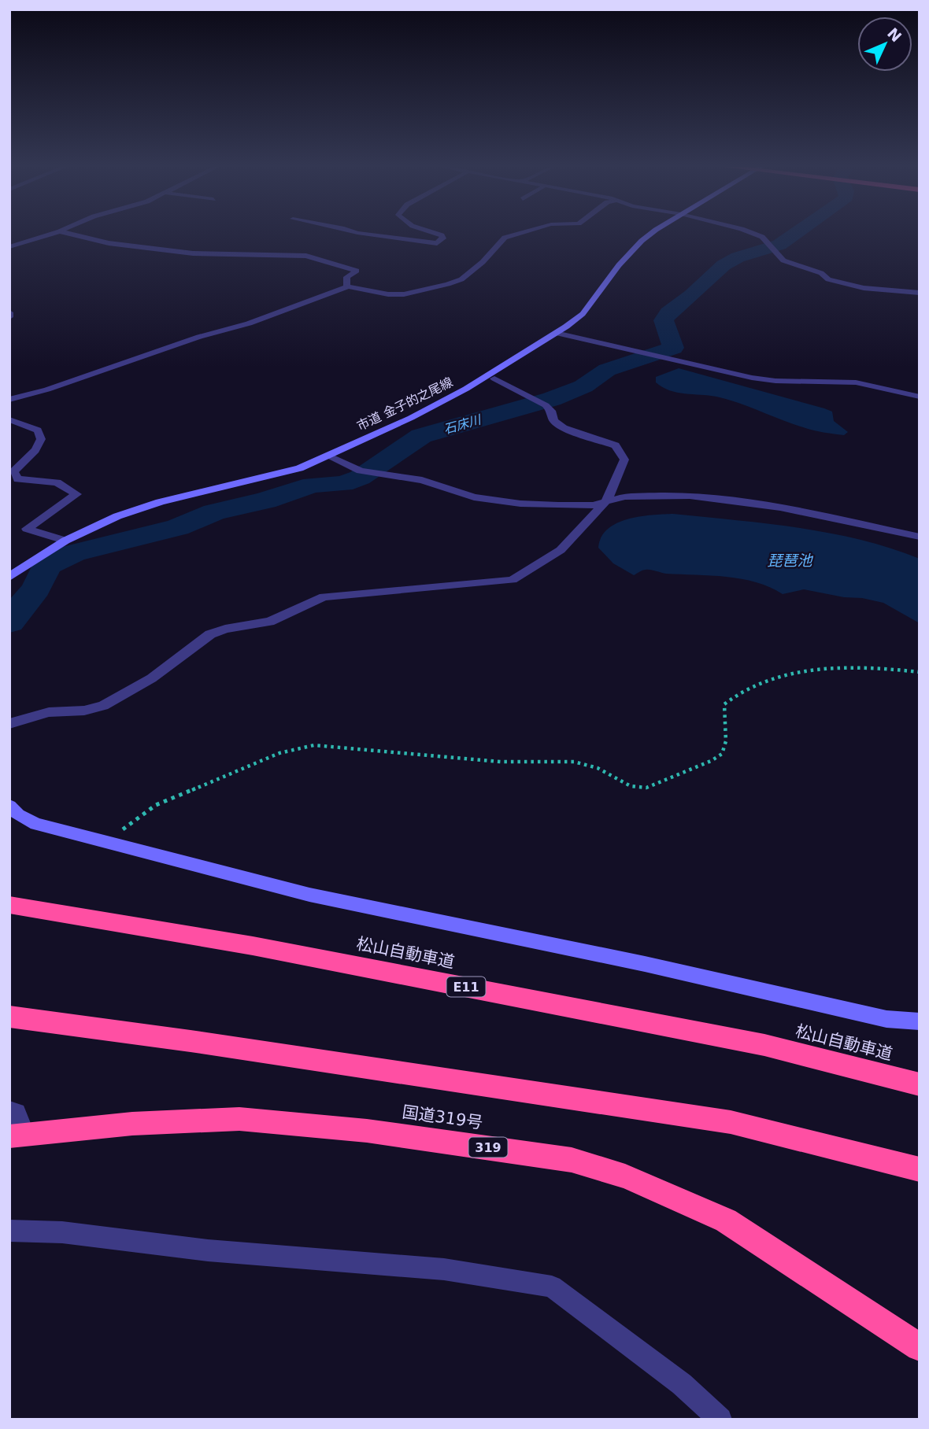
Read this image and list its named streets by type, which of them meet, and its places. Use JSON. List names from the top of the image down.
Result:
{
  "streets": {
    "highway": [
      "松山自動車道",
      "E11",
      "国道319号",
      "319"
    ],
    "street": ["市道 金子的之尾線"]
  },
  "water": ["石床川", "琵琶池"],
  "north": "top right"
}
